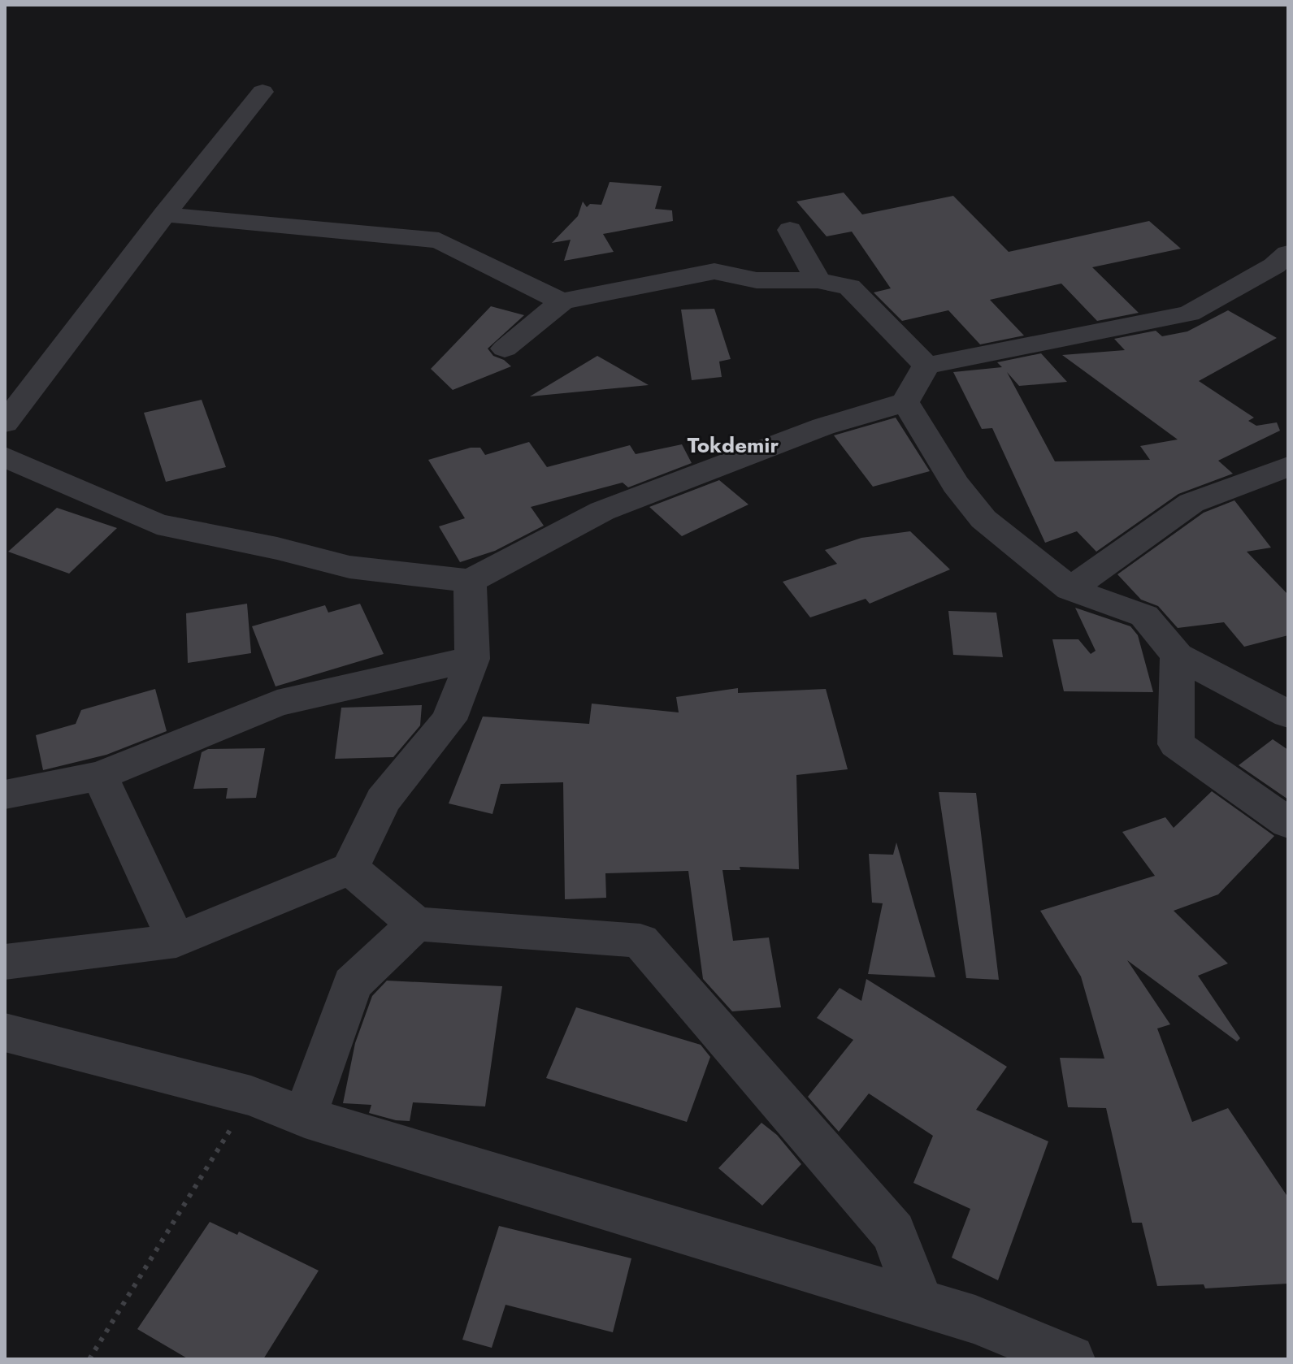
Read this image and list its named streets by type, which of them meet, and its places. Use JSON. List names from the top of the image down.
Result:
{
  "districts": ["Tokdemir"]
}
